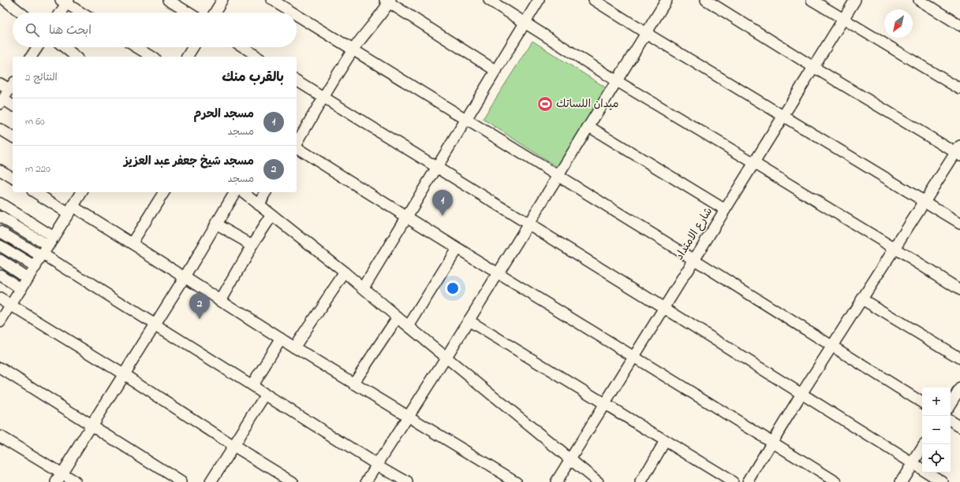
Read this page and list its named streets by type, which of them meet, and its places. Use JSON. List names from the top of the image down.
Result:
{
  "streets": {
    "street": ["شارع الامتداد"]
  },
  "places": {
    "sports": ["ميدان اللساتك"]
  },
  "north": "bottom left",
  "page": {
    "search": "ابحث هنا",
    "heading": ["بالقرب منك", "النتائج: 2"],
    "list": [
      {
        "mark": "1",
        "name": "مسجد الحرم",
        "note": "مسجد",
        "value": "60 m"
      },
      {
        "mark": "2",
        "name": "مسجد شيخ جعفر عبد العزيز",
        "note": "مسجد",
        "value": "220 m"
      }
    ],
    "pins": ["1", "2"],
    "map_buttons": ["+", "−"]
  }
}
